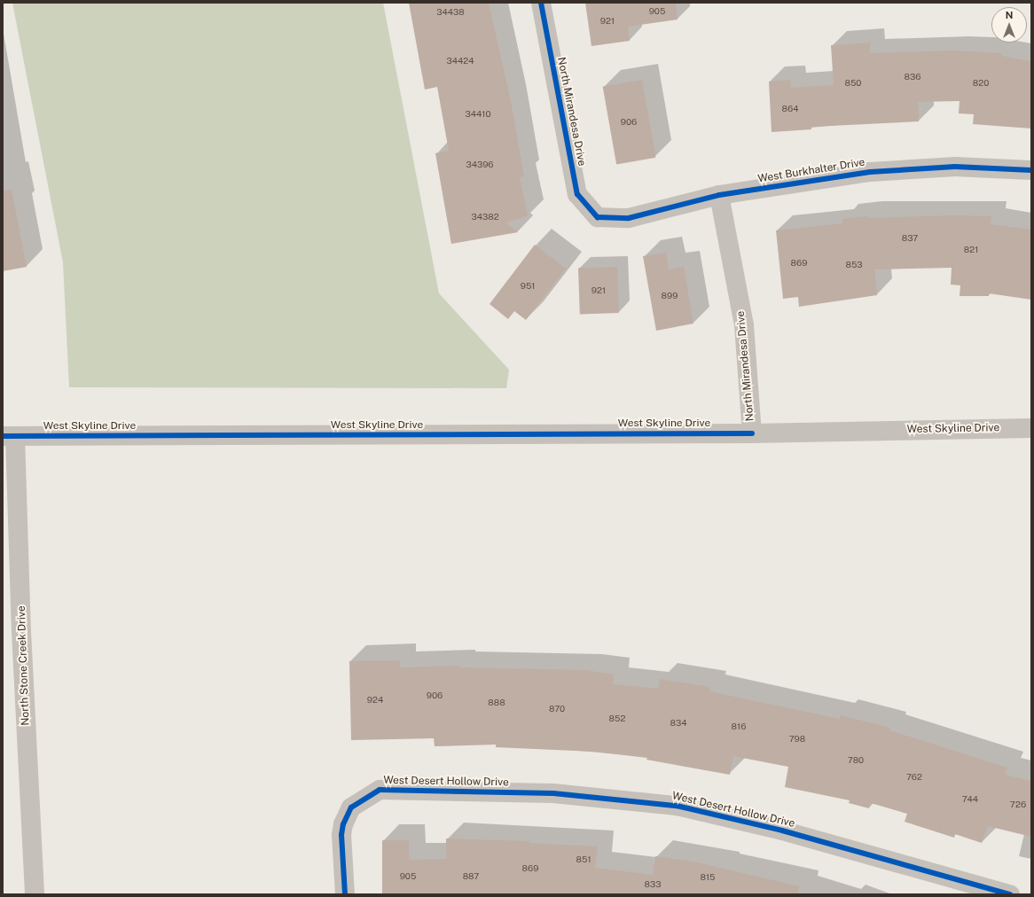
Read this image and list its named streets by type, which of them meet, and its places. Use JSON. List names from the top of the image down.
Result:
{
  "streets": {
    "street": [
      "North Mirandesa Drive",
      "West Burkhalter Drive",
      "West Skyline Drive",
      "North Stone Creek Drive",
      "West Desert Hollow Drive"
    ]
  },
  "crossings": [
    ["North Mirandesa Drive", "West Burkhalter Drive"],
    ["North Mirandesa Drive", "West Skyline Drive"],
    ["West Skyline Drive", "North Stone Creek Drive"]
  ],
  "house_numbers": [
    "905",
    "34438",
    "921",
    "34424",
    "836",
    "850",
    "820",
    "864",
    "34410",
    "906",
    "34396",
    "34382",
    "837",
    "821",
    "869",
    "853",
    "951",
    "921",
    "899",
    "906",
    "924",
    "888",
    "870",
    "852",
    "834",
    "816",
    "798",
    "780",
    "762",
    "744",
    "726",
    "851",
    "869",
    "905",
    "887",
    "815",
    "833"
  ],
  "north": "top"
}
